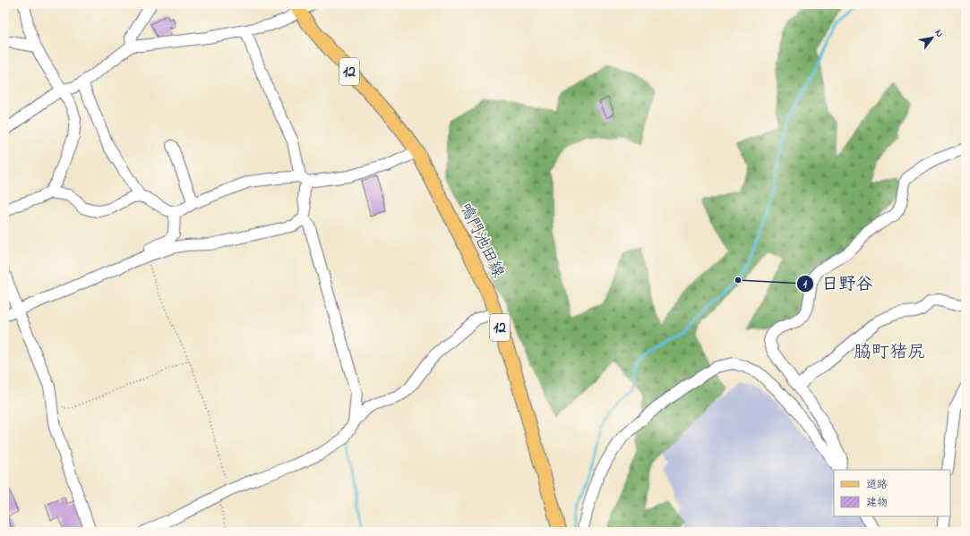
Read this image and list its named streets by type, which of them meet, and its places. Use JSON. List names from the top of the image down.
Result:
{
  "streets": {
    "main road": ["12", "鳴門池田線"]
  },
  "districts": ["脇町猪尻"],
  "places": ["日野谷"],
  "legend": ["道路", "建物"],
  "north": "top right"
}
